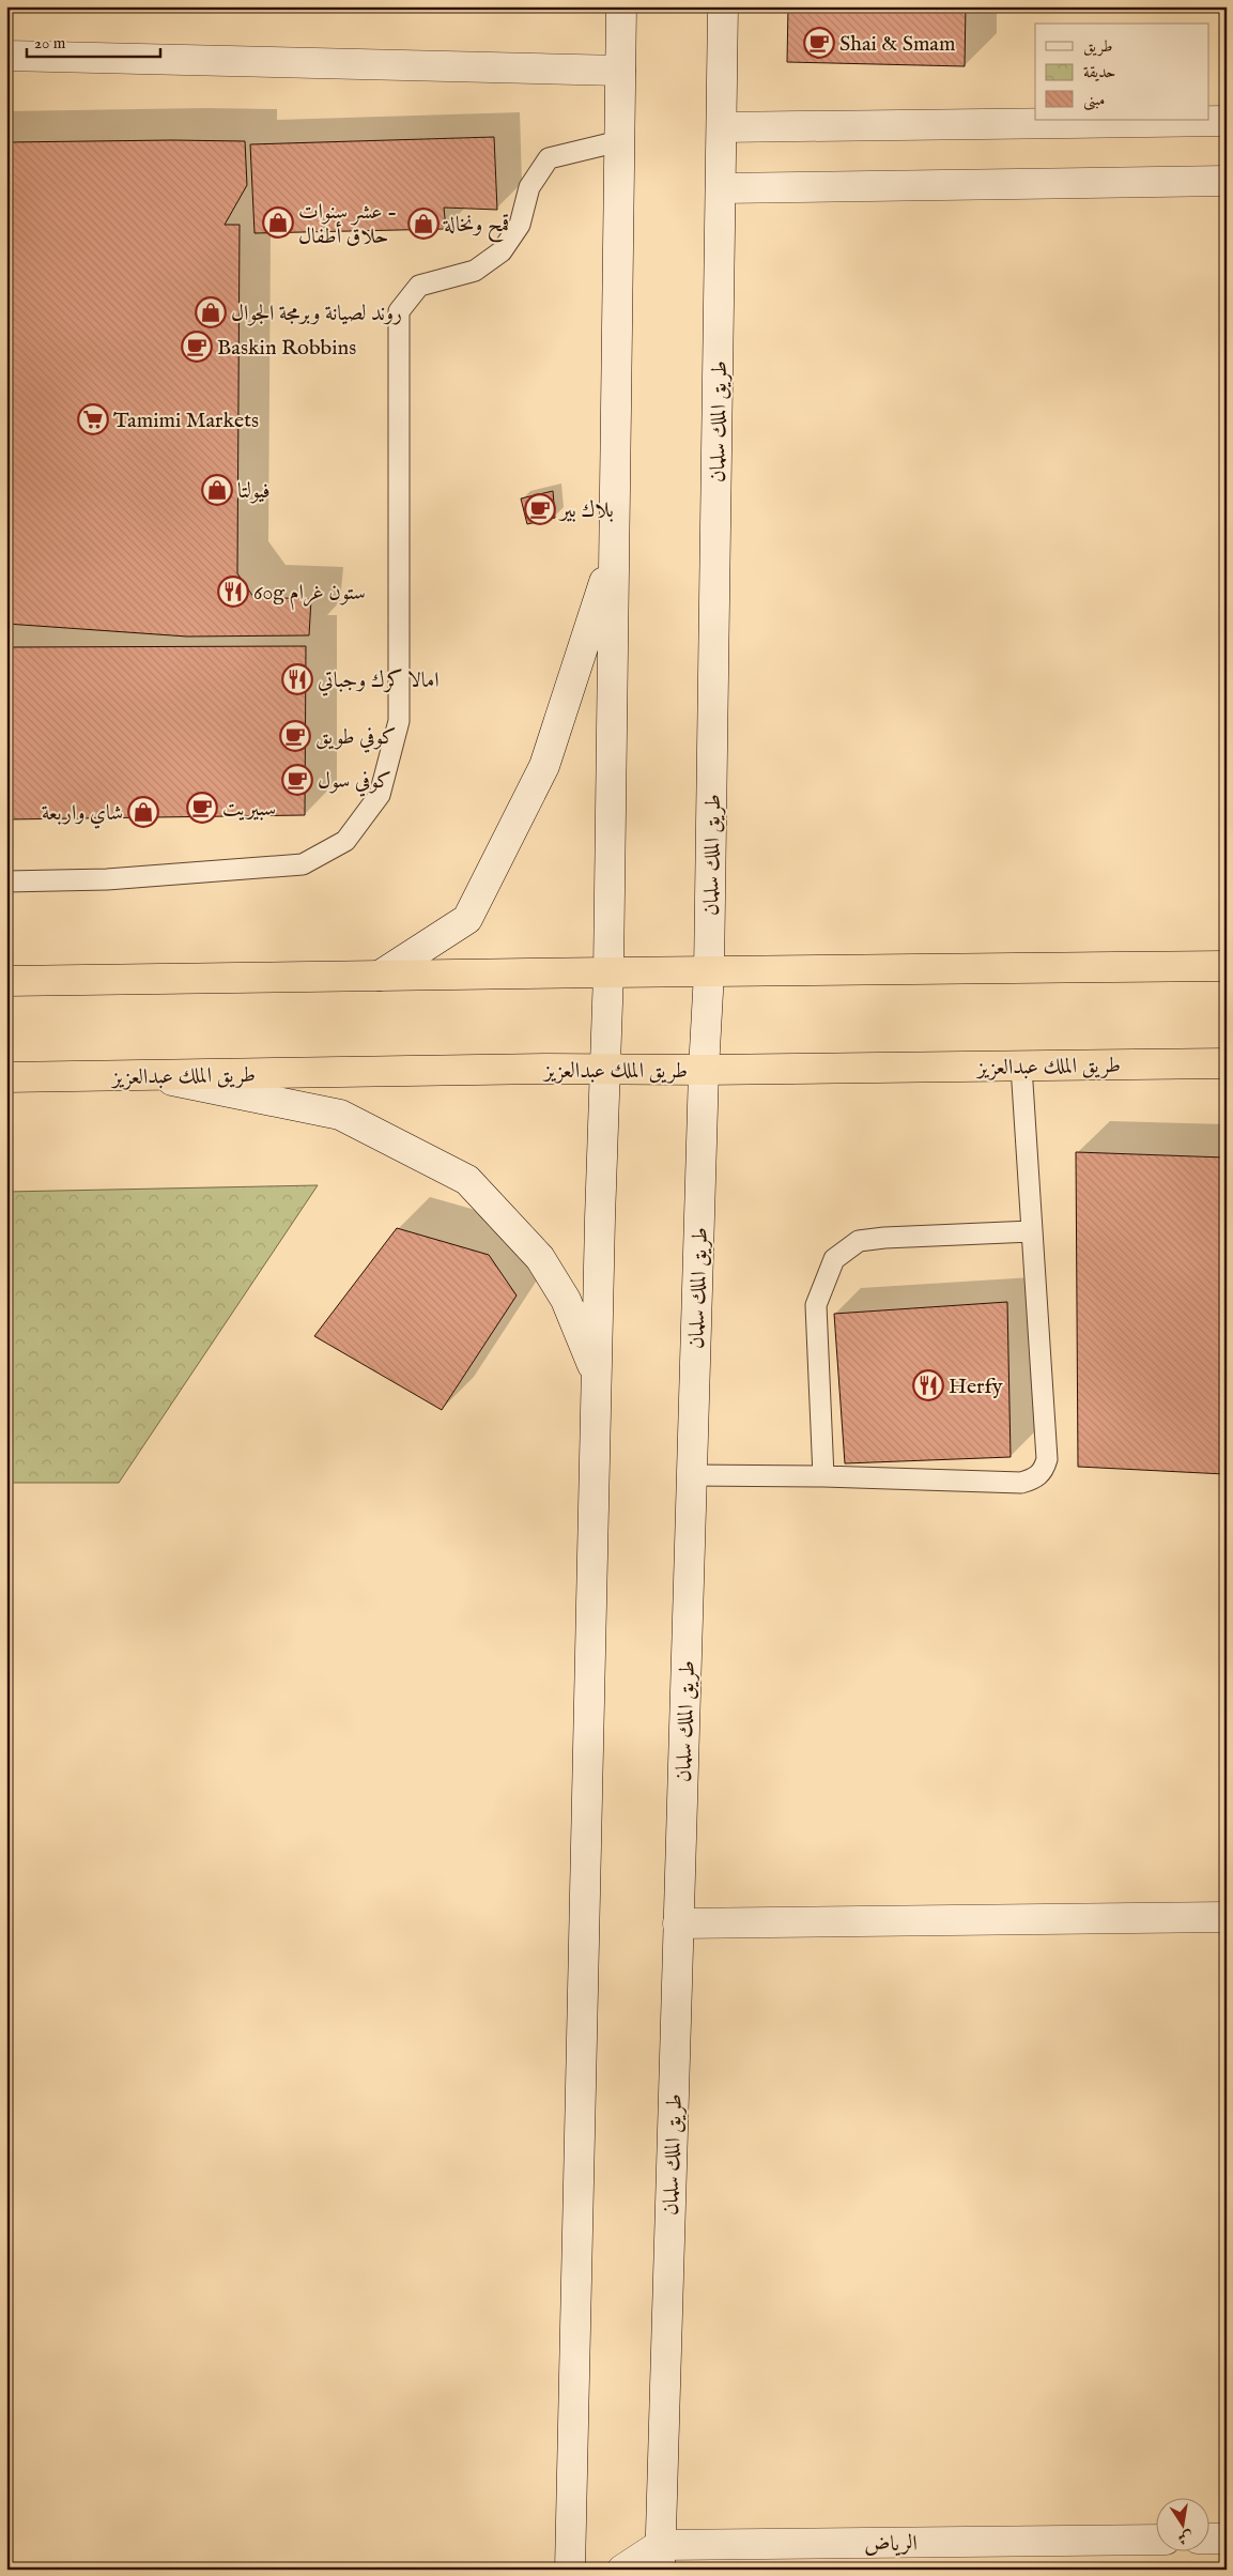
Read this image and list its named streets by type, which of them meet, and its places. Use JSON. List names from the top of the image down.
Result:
{
  "streets": {
    "highway": ["طريق الملك عبدالعزيز"],
    "main road": ["طريق الملك سلمان", "الرياض"]
  },
  "crossings": [
    ["طريق الملك سلمان", "طريق الملك عبدالعزيز"],
    ["طريق الملك سلمان", "الرياض"]
  ],
  "places": {
    "cafe": [
      "Shai & Smam",
      "Baskin Robbins",
      "بلاك بير",
      "كوفي طويق",
      "كوفي سول",
      "سبيريت"
    ],
    "shop": [
      "عشر سنوات - حلاق أطفال",
      "قمح ونخالة",
      "روند لصيانة وبرمجة الجوال",
      "فيولتا",
      "شاي واربعة"
    ],
    "supermarket": ["Tamimi Markets"],
    "restaurant": ["60g ستون غرام", "امالا كرك وجباتي", "Herfy"]
  },
  "legend": ["طريق", "حديقة", "مبنى"],
  "scale_bar": "20 m",
  "north": "bottom"
}
